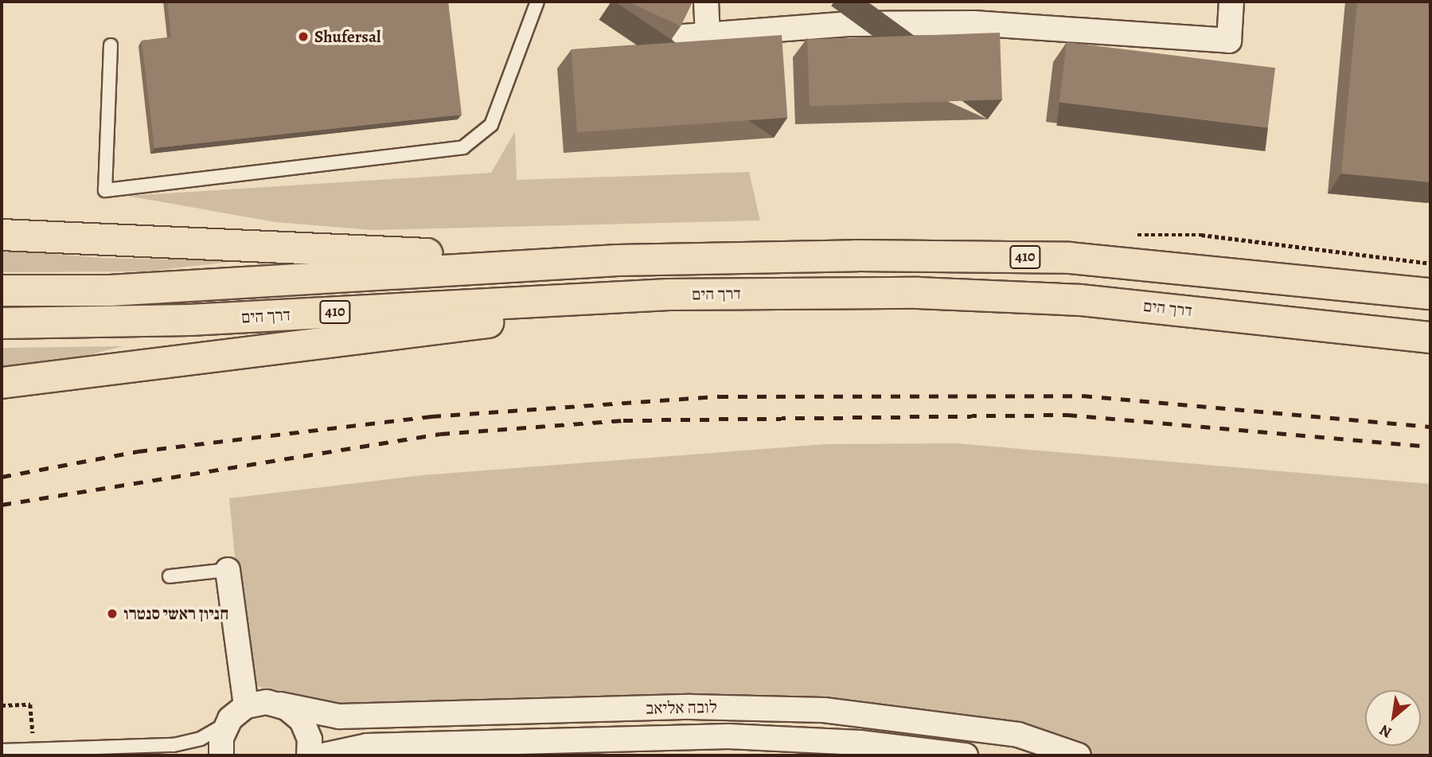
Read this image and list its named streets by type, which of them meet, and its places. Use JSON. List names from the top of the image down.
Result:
{
  "streets": {
    "main road": ["410", "דרך הים"],
    "street": ["לובה אליאב"]
  },
  "places": ["Shufersal", "חניון ראשי סנטרו"],
  "north": "bottom left"
}
